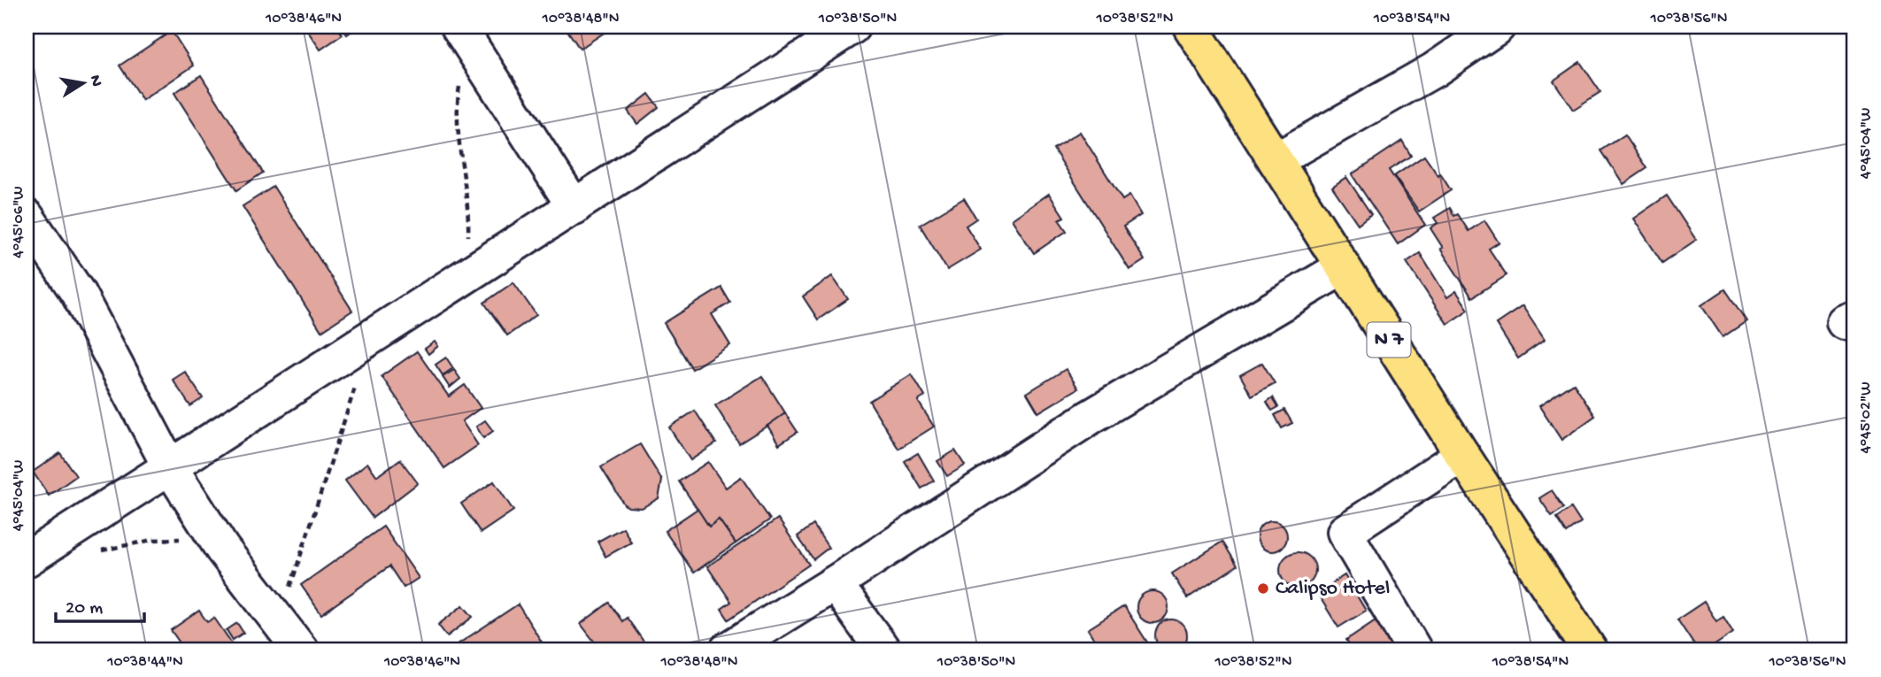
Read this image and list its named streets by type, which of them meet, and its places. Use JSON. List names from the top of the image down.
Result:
{
  "streets": {
    "highway": ["N 7"]
  },
  "places": ["Calipso Hotel"],
  "scale_bar": "20 m",
  "north": "right",
  "coordinates": [
    "10°38'46\"N",
    "10°38'48\"N",
    "10°38'50\"N",
    "10°38'52\"N",
    "10°38'54\"N",
    "10°38'56\"N",
    "4°45'04\"W",
    "4°45'06\"W",
    "4°45'02\"W",
    "10°38'44\"N"
  ]
}
